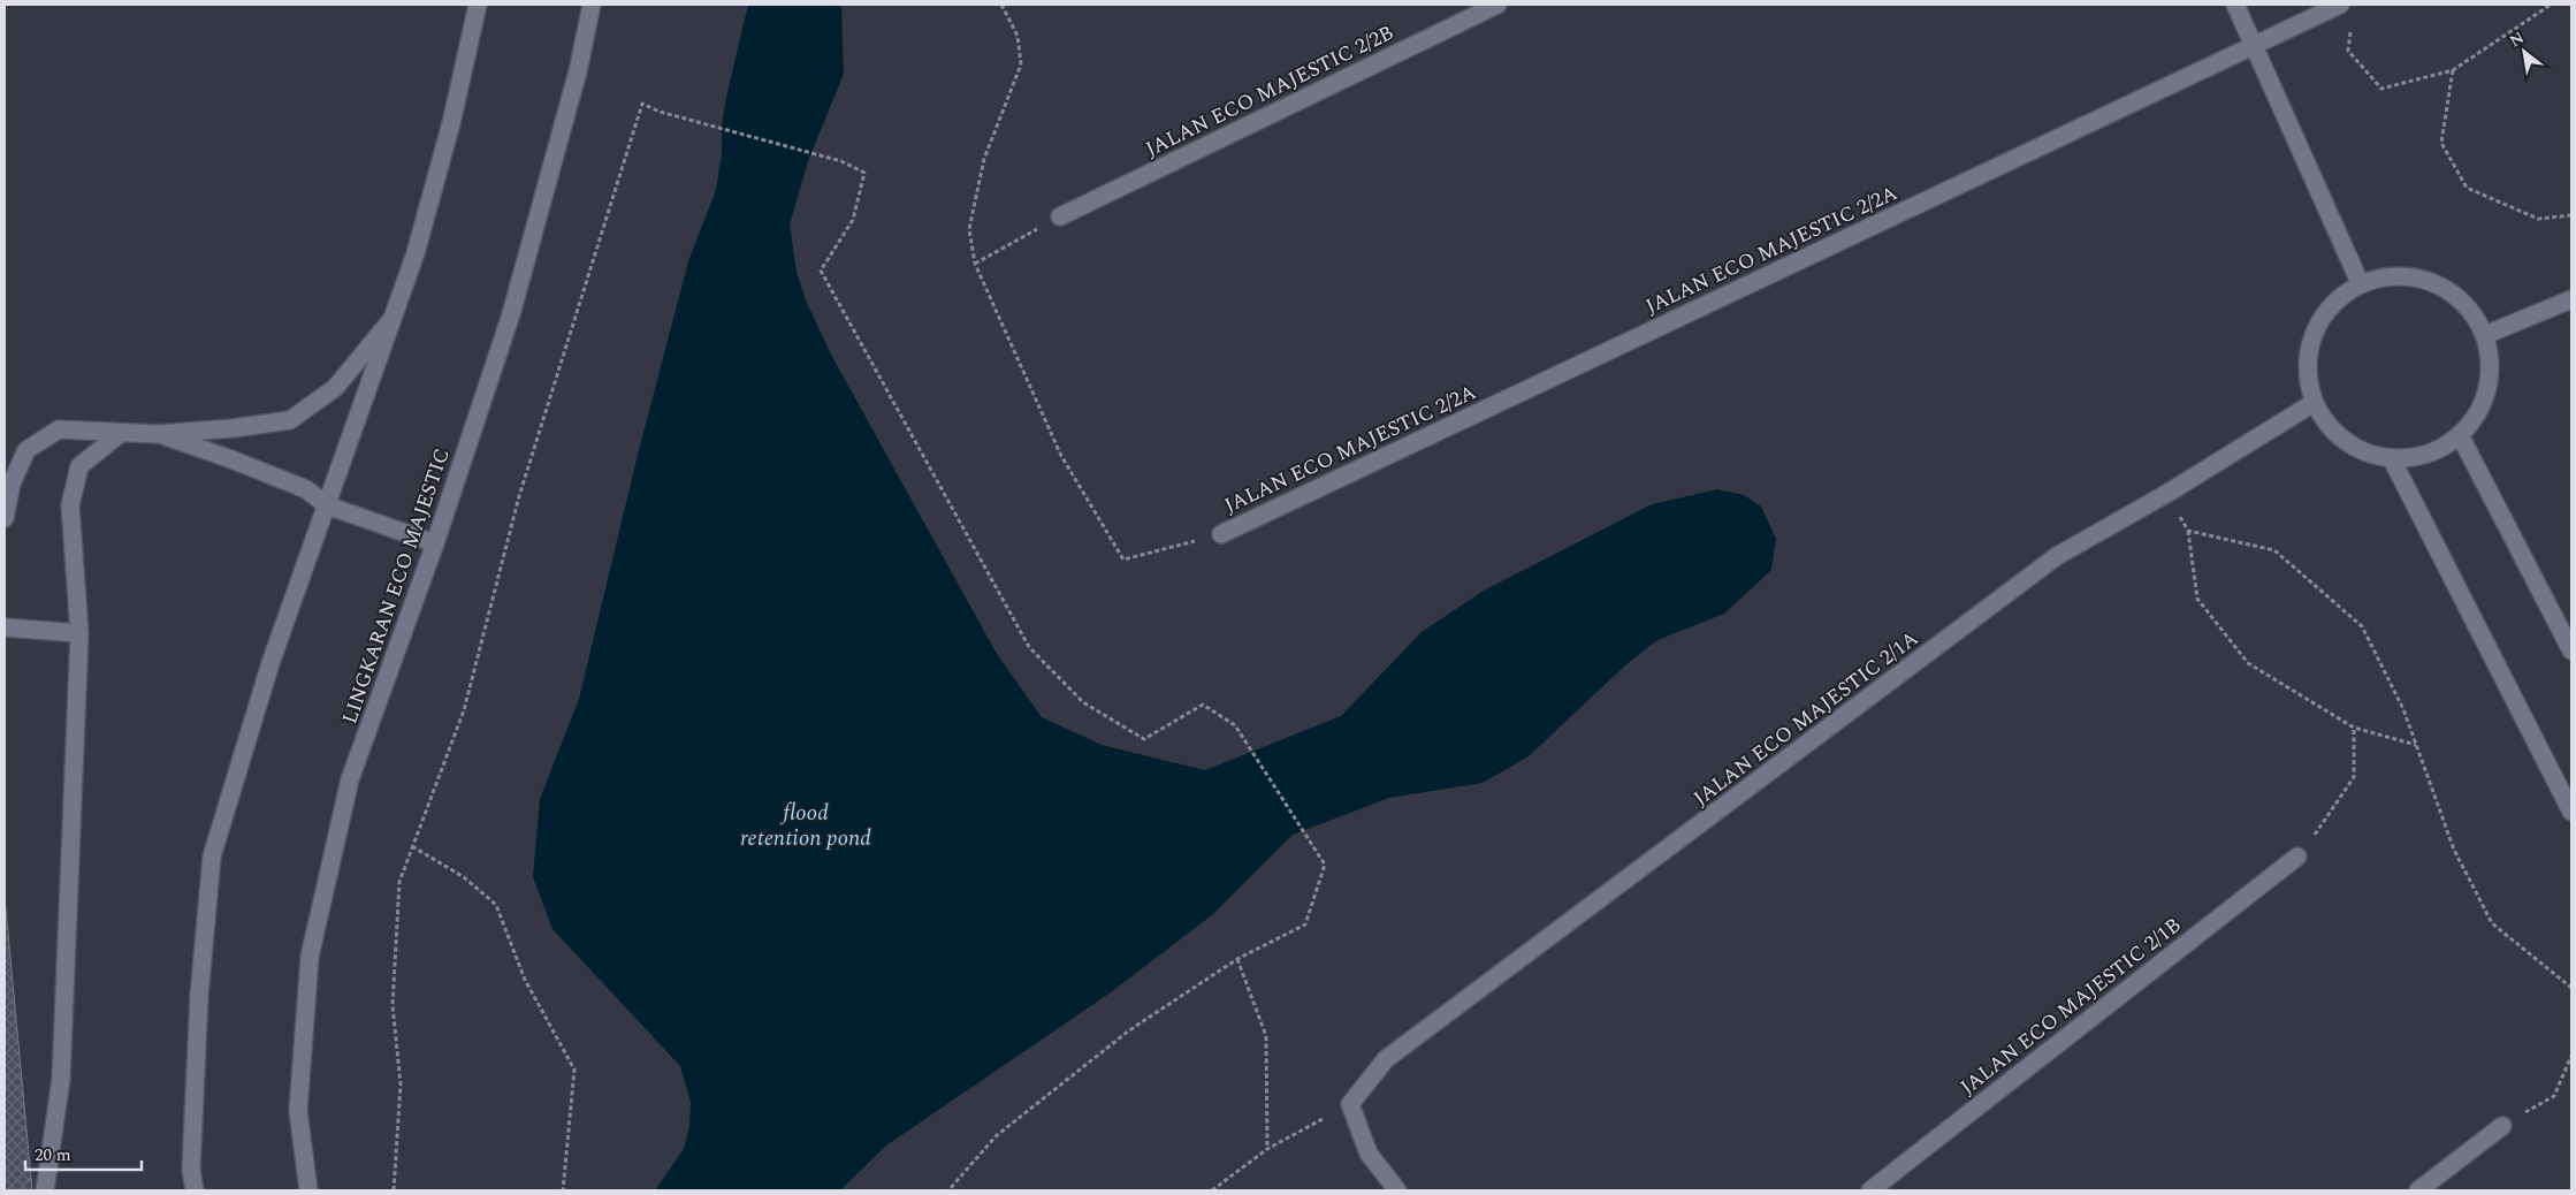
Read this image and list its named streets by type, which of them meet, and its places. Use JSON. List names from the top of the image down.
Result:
{
  "streets": {
    "street": [
      "JALAN ECO MAJESTIC 2/2B",
      "JALAN ECO MAJESTIC 2/2A",
      "LINGKARAN ECO MAJESTIC",
      "JALAN ECO MAJESTIC 2/1A",
      "JALAN ECO MAJESTIC 2/1B"
    ]
  },
  "water": ["flood retention pond"],
  "scale_bar": "20 m",
  "north": "top left"
}
